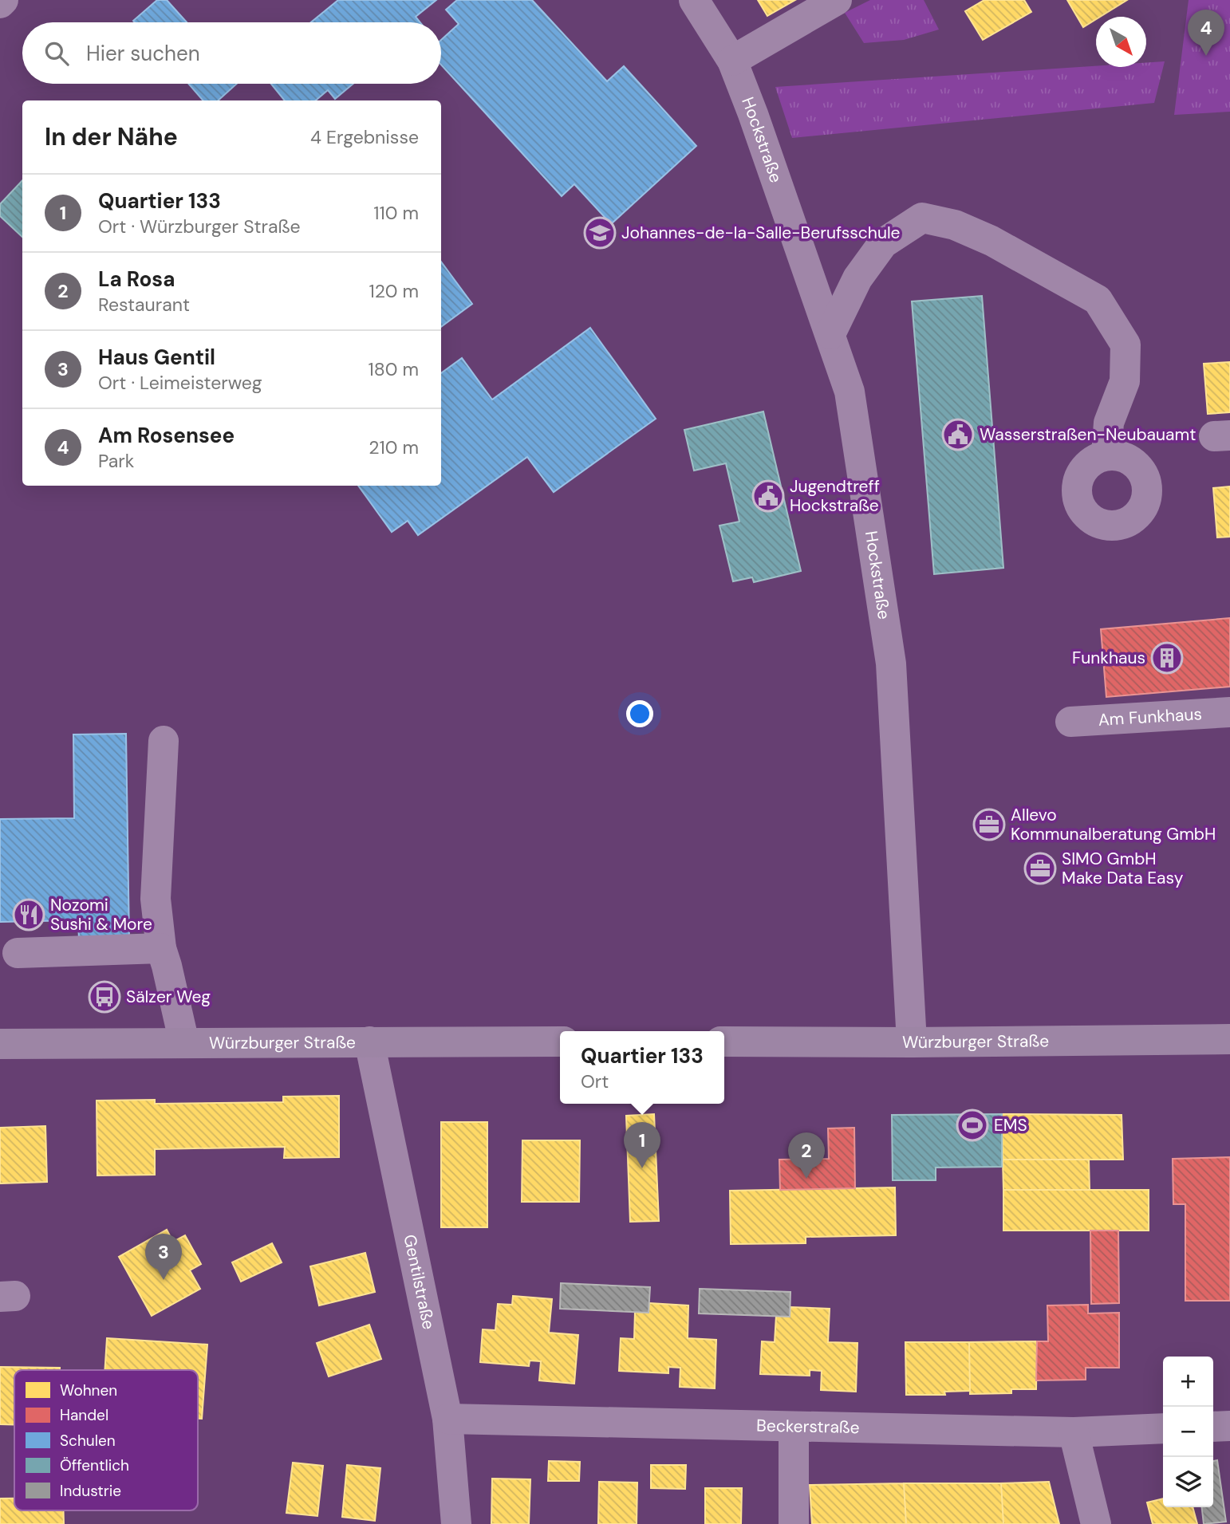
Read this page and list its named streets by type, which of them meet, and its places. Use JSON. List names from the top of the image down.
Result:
{
  "streets": {
    "main road": ["Würzburger Straße"],
    "street": [
      "Hockstraße",
      "Am Funkhaus",
      "Gentilstraße",
      "Beckerstraße"
    ]
  },
  "crossings": [
    ["Hockstraße", "Würzburger Straße"],
    ["Würzburger Straße", "Gentilstraße"],
    ["Gentilstraße", "Beckerstraße"]
  ],
  "places": {
    "school or university": ["Johannes-de-la-Salle-Berufsschule"],
    "public building": ["Wasserstraßen-Neubauamt", "Jugendtreff Hockstraße"],
    "building": ["Funkhaus"],
    "office": ["Allevo Kommunalberatung GmbH", "SIMO GmbH Make Data Easy"],
    "restaurant": ["Nozomi Sushi & More"],
    "bus stop": ["Sälzer Weg"],
    "sports": ["EMS"]
  },
  "legend": [
    "Wohnen",
    "Handel",
    "Schulen",
    "Öffentlich",
    "Industrie"
  ],
  "north": "bottom right",
  "page": {
    "pins": [
      "4",
      "1",
      "2",
      "3"
    ],
    "search": "Hier suchen",
    "heading": ["In der Nähe", "4 Ergebnisse"],
    "list": [
      {
        "mark": "1",
        "name": "Quartier 133",
        "note": "Ort · Würzburger Straße",
        "value": "110 m"
      },
      {
        "mark": "2",
        "name": "La Rosa",
        "note": "Restaurant",
        "value": "120 m"
      },
      {
        "mark": "3",
        "name": "Haus Gentil",
        "note": "Ort · Leimeisterweg",
        "value": "180 m"
      },
      {
        "mark": "4",
        "name": "Am Rosensee",
        "note": "Park",
        "value": "210 m"
      }
    ],
    "popup": ["Quartier 133", "Ort"],
    "map_buttons": ["+", "−"]
  }
}
